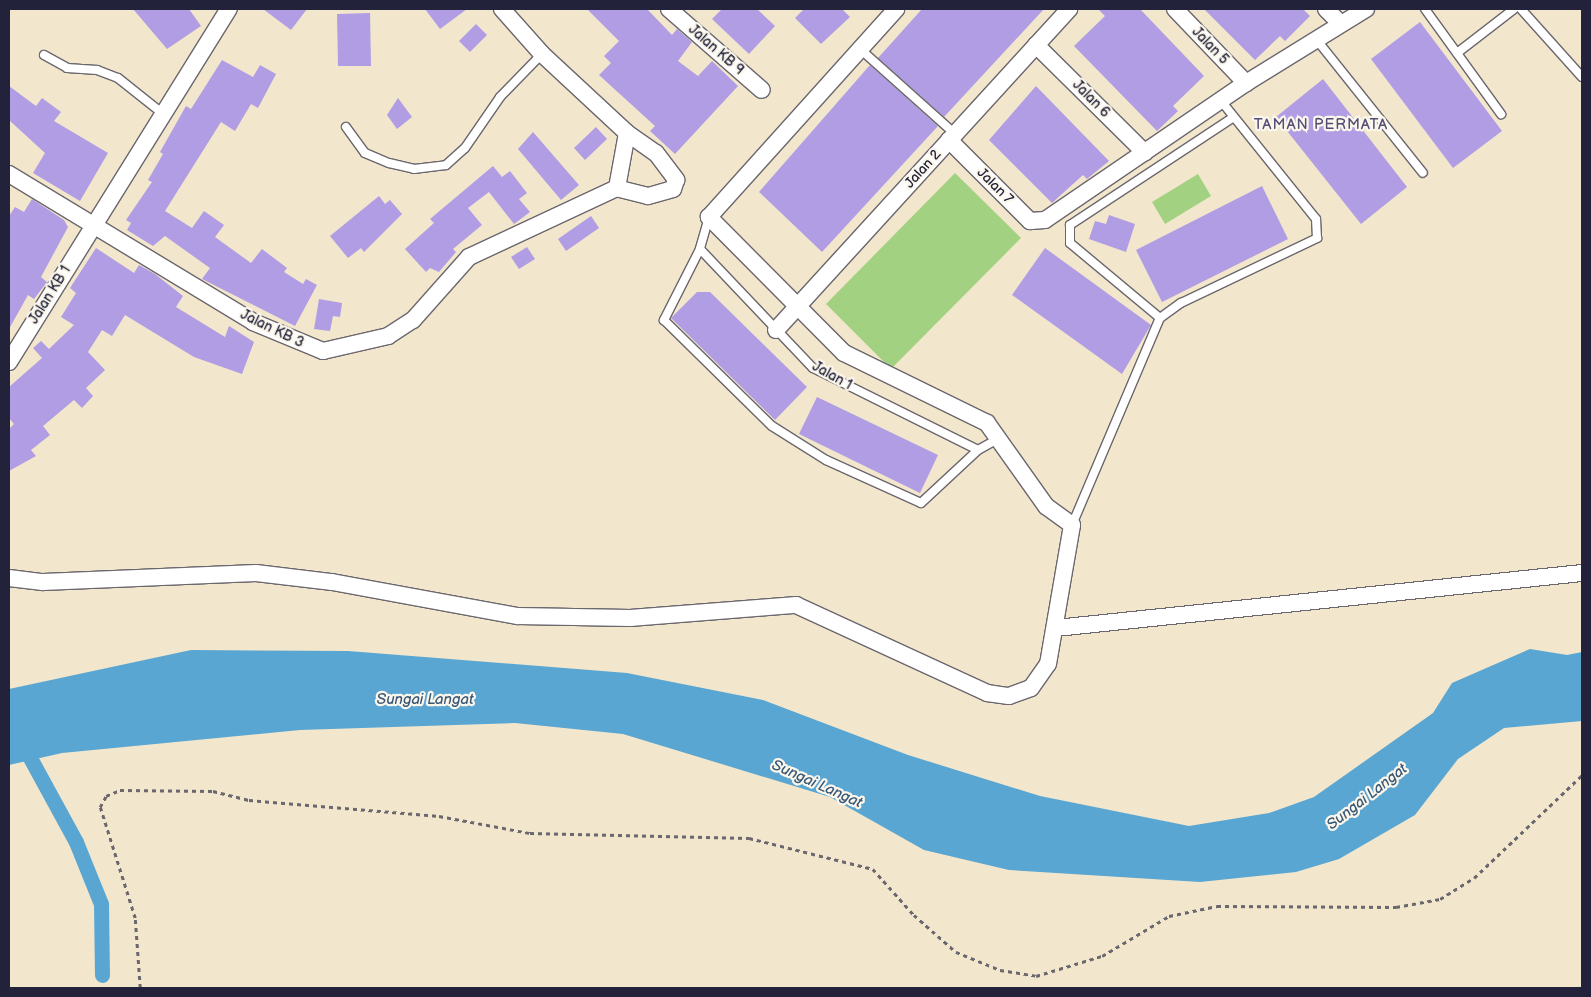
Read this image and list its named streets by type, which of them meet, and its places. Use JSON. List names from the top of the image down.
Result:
{
  "streets": {
    "street": [
      "Jalan 5",
      "Jalan KB 9",
      "Jalan 6",
      "Jalan 2",
      "Jalan 7",
      "Jalan KB 1",
      "Jalan KB 3",
      "Jalan 1"
    ]
  },
  "crossings": [
    ["Jalan 6", "Jalan 2"],
    ["Jalan 6", "Jalan 7"],
    ["Jalan 2", "Jalan 7"],
    ["Jalan 2", "Jalan 1"],
    ["Jalan KB 1", "Jalan KB 3"]
  ],
  "districts": ["TAMAN PERMATA"],
  "water": ["Sungai Langat"]
}
